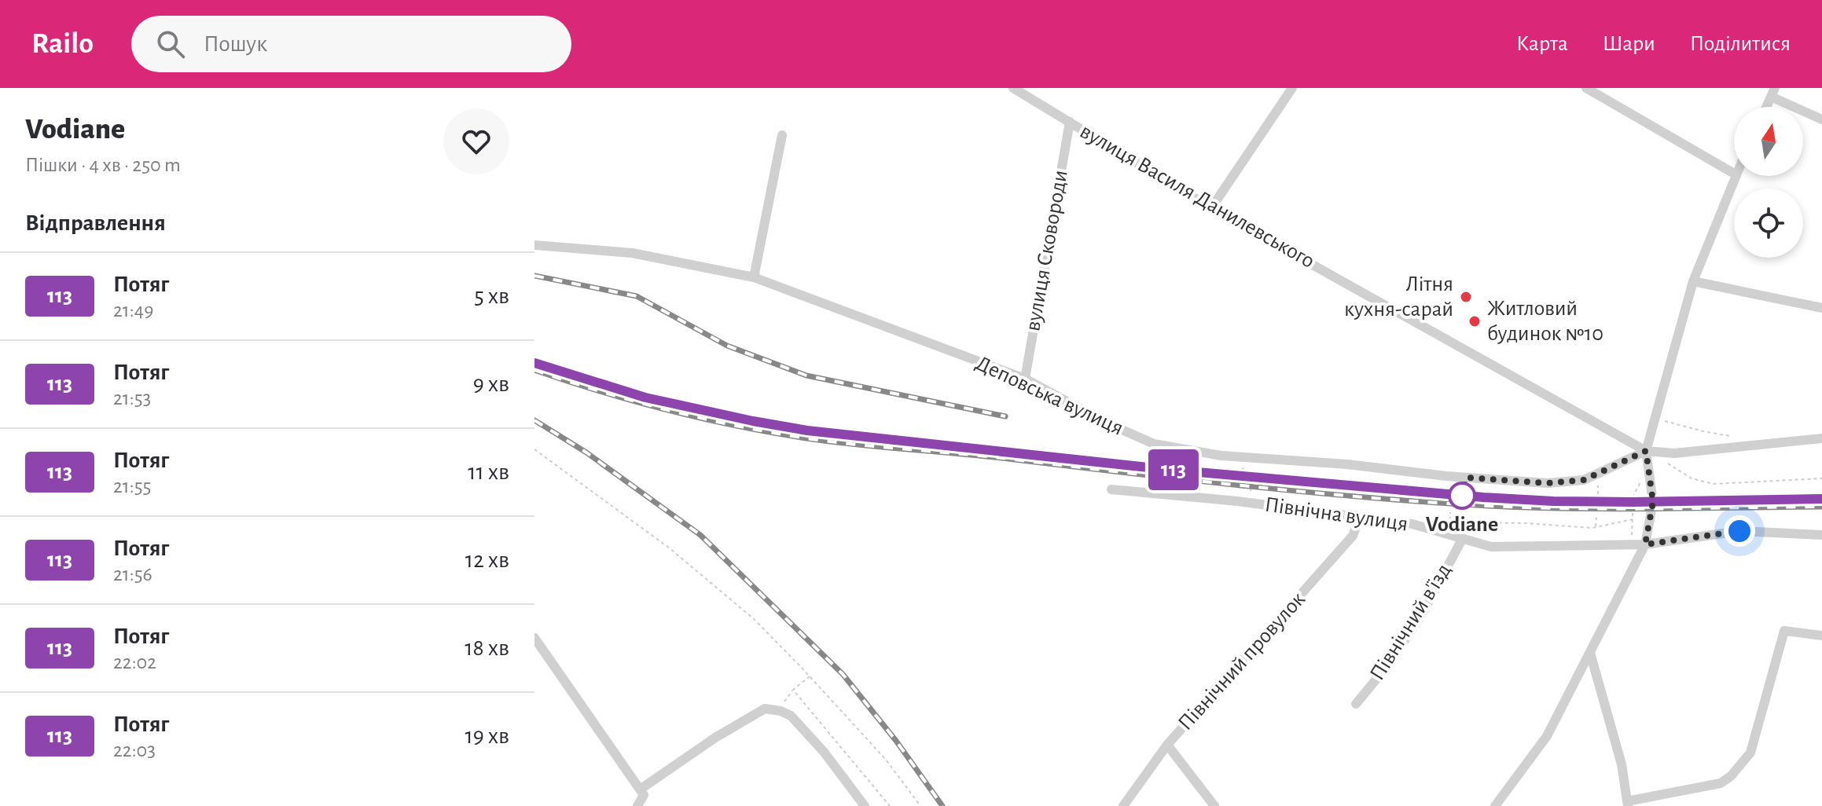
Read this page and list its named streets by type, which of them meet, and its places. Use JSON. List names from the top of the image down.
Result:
{
  "streets": {
    "street": [
      "вулиця Василя Данилевського",
      "вулиця Сковороди",
      "Деповська вулиця",
      "Північна вулиця",
      "Північний в'їзд",
      "Північний провулок"
    ]
  },
  "crossings": [
    ["вулиця Василя Данилевського", "вулиця Сковороди"],
    ["вулиця Василя Данилевського", "Деповська вулиця"],
    ["вулиця Сковороди", "Деповська вулиця"],
    ["Північна вулиця", "Північний в'їзд"],
    ["Північна вулиця", "Північний провулок"]
  ],
  "places": ["Літня кухня-сарай", "Житловий будинок №10", "Vodiane"],
  "north": "top",
  "page": {
    "header": "Railo",
    "search": "Пошук",
    "nav": ["Карта", "Шари", "Поділитися"],
    "heading": [
      ["Vodiane", "Пішки · 4 хв · 250 m"],
      "Відправлення"
    ],
    "on_map": "113",
    "list": [
      {
        "mark": "113",
        "name": "Потяг",
        "note": "21:49",
        "value": "5 хв"
      },
      {
        "mark": "113",
        "name": "Потяг",
        "note": "21:53",
        "value": "9 хв"
      },
      {
        "mark": "113",
        "name": "Потяг",
        "note": "21:55",
        "value": "11 хв"
      },
      {
        "mark": "113",
        "name": "Потяг",
        "note": "21:56",
        "value": "12 хв"
      },
      {
        "mark": "113",
        "name": "Потяг",
        "note": "22:02",
        "value": "18 хв"
      },
      {
        "mark": "113",
        "name": "Потяг",
        "note": "22:03",
        "value": "19 хв"
      }
    ]
  }
}
